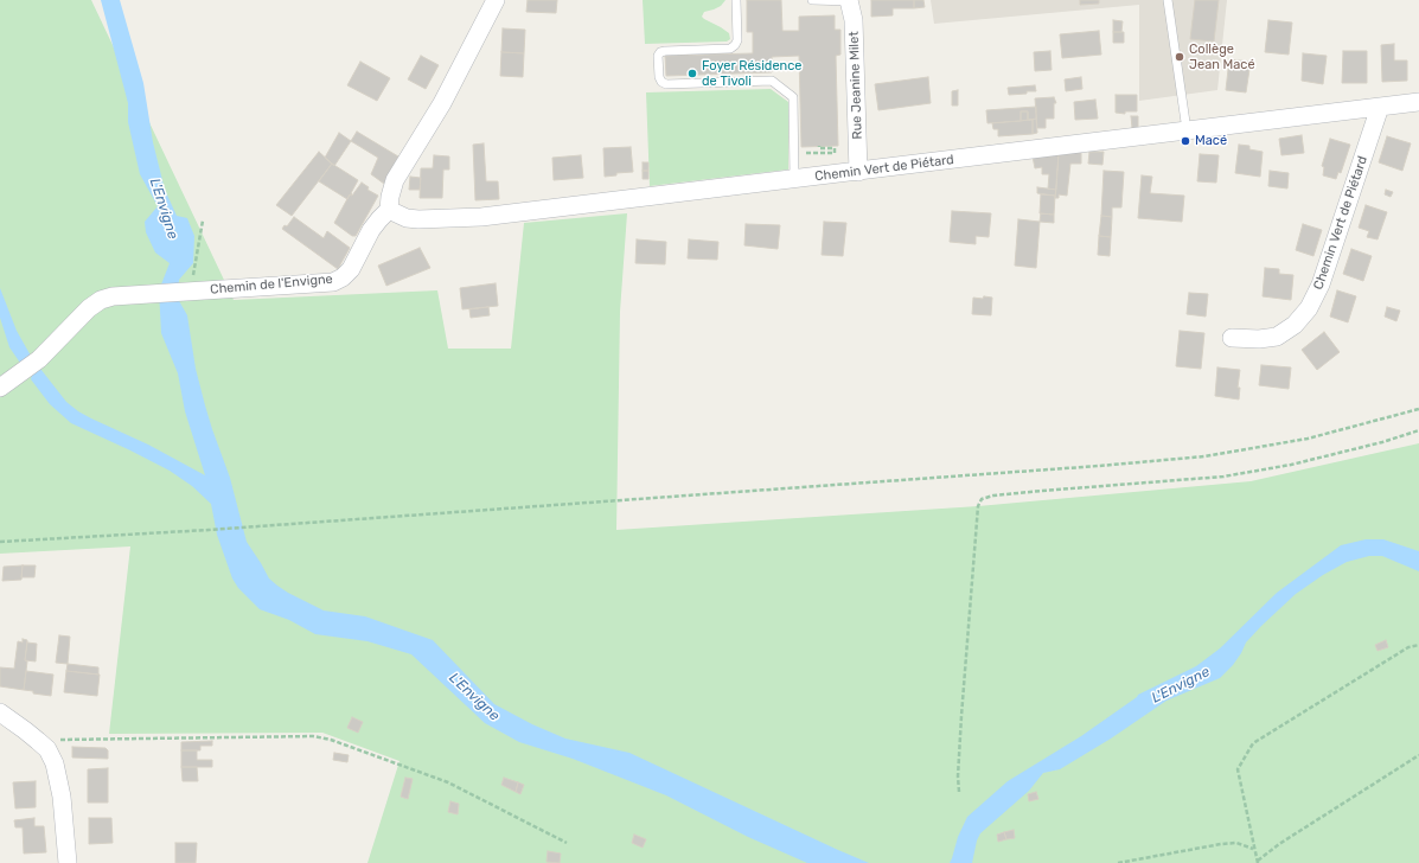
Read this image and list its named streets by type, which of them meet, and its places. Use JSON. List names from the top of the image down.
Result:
{
  "streets": {
    "street": ["Rue Jeanine Milet", "Chemin Vert de Piétard", "Chemin de l'Envigne"]
  },
  "crossings": [
    ["Rue Jeanine Milet", "Chemin Vert de Piétard"],
    ["Chemin Vert de Piétard", "Chemin de l'Envigne"]
  ],
  "water": ["L'Envigne"],
  "places": ["Collège Jean Macé", "Foyer Résidence de Tivoli", "Macé"]
}
